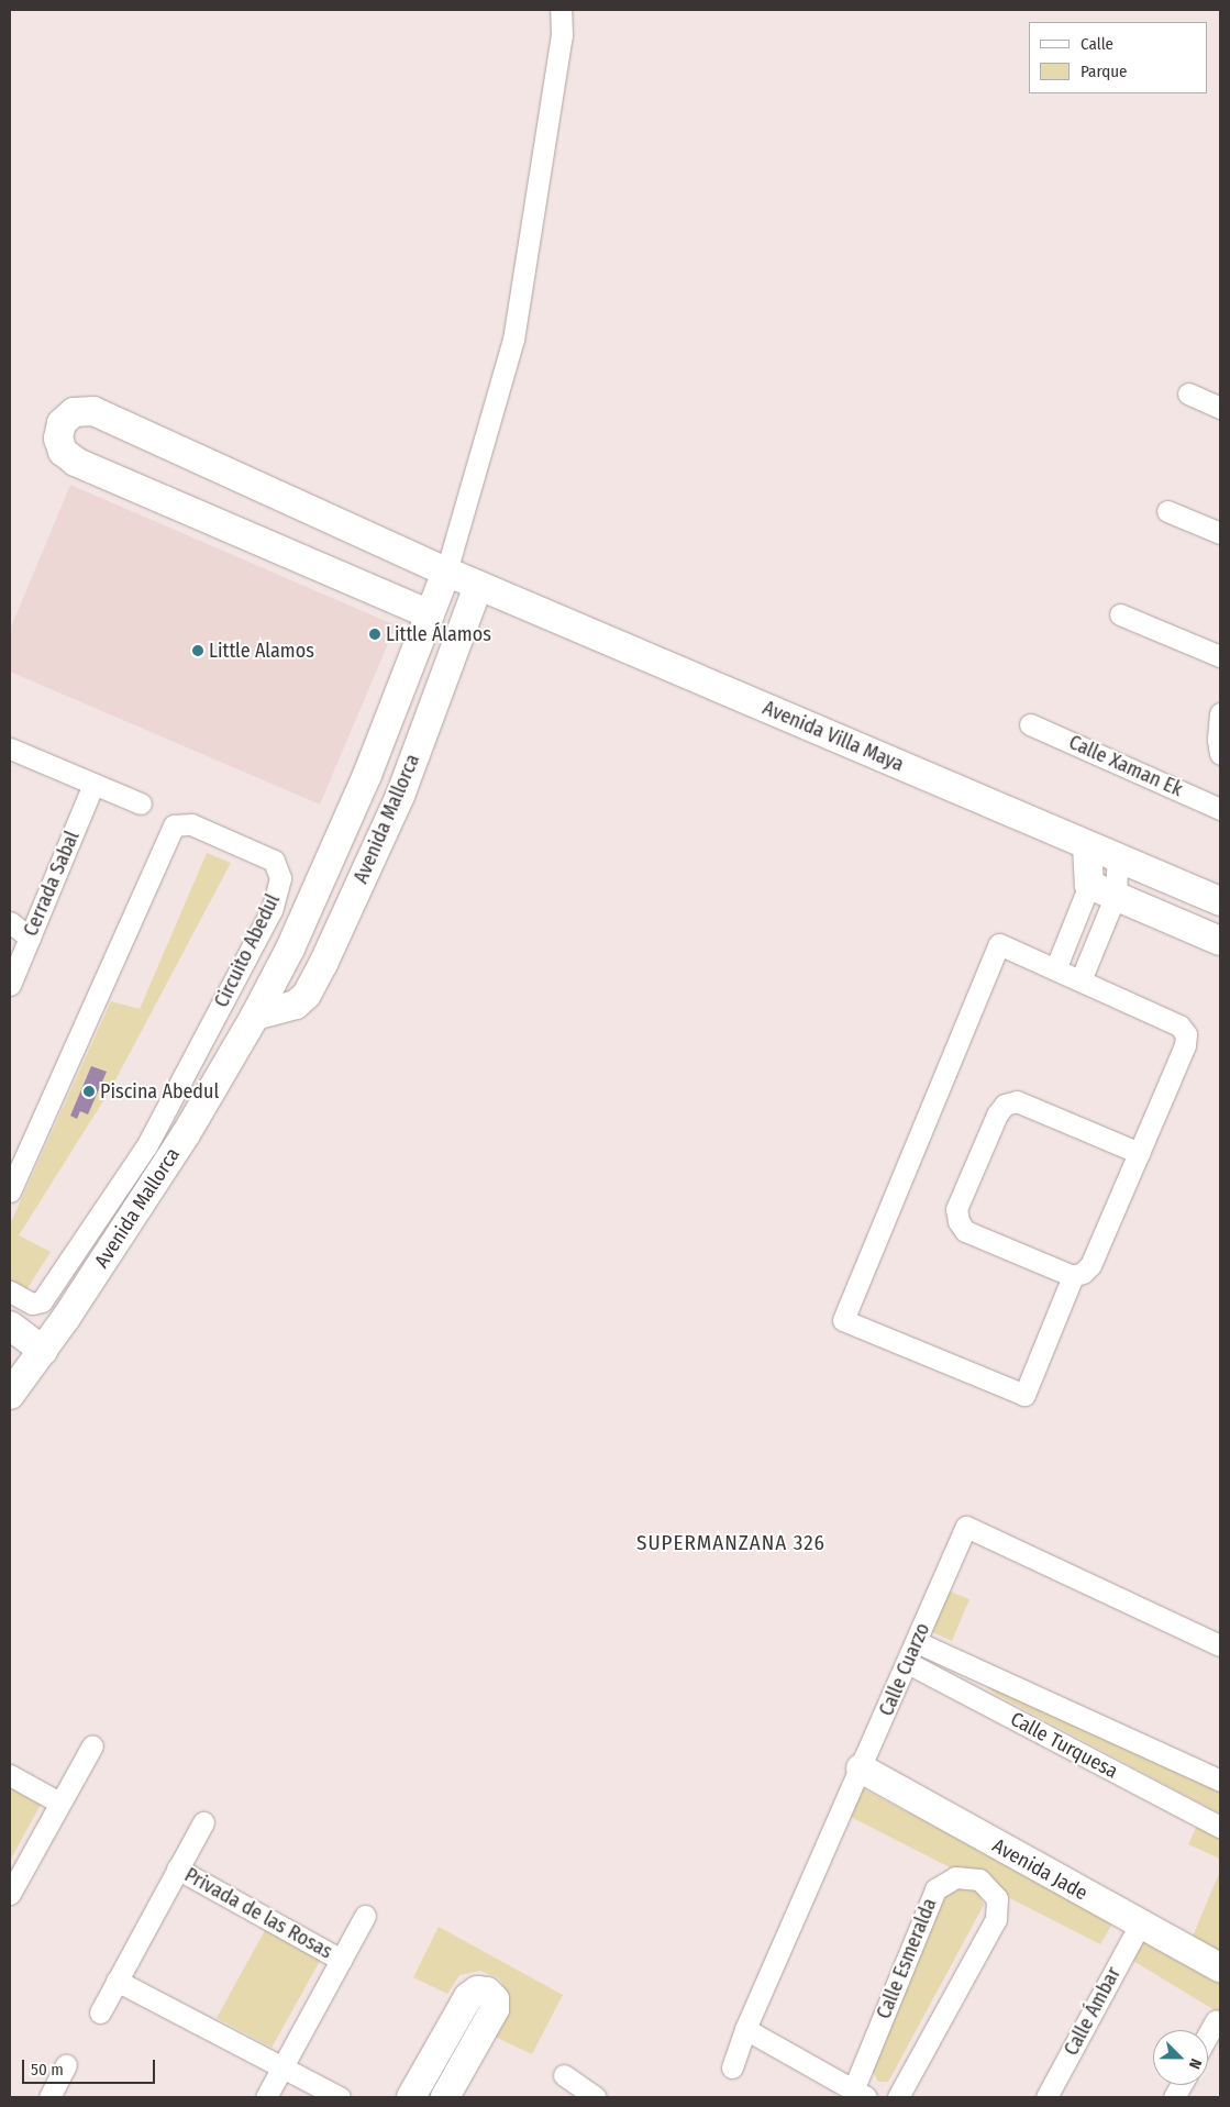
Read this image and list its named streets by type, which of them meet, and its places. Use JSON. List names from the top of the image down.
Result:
{
  "streets": {
    "main road": ["Avenida Villa Maya", "Avenida Mallorca", "Avenida Jade"],
    "street": [
      "Calle Xaman Ek",
      "Cerrada Sabal",
      "Circuito Abedul",
      "Calle Cuarzo",
      "Calle Turquesa",
      "Privada de las Rosas",
      "Calle Esmeralda",
      "Calle Ámbar"
    ]
  },
  "crossings": [
    ["Avenida Villa Maya", "Avenida Mallorca"],
    ["Calle Cuarzo", "Calle Turquesa"],
    ["Calle Cuarzo", "Avenida Jade"],
    ["Avenida Jade", "Calle Ámbar"]
  ],
  "districts": ["SUPERMANZANA 326"],
  "places": ["Little Álamos", "Little Alamos", "Piscina Abedul"],
  "legend": ["Calle", "Parque"],
  "scale_bar": "50 m",
  "north": "bottom right"
}
